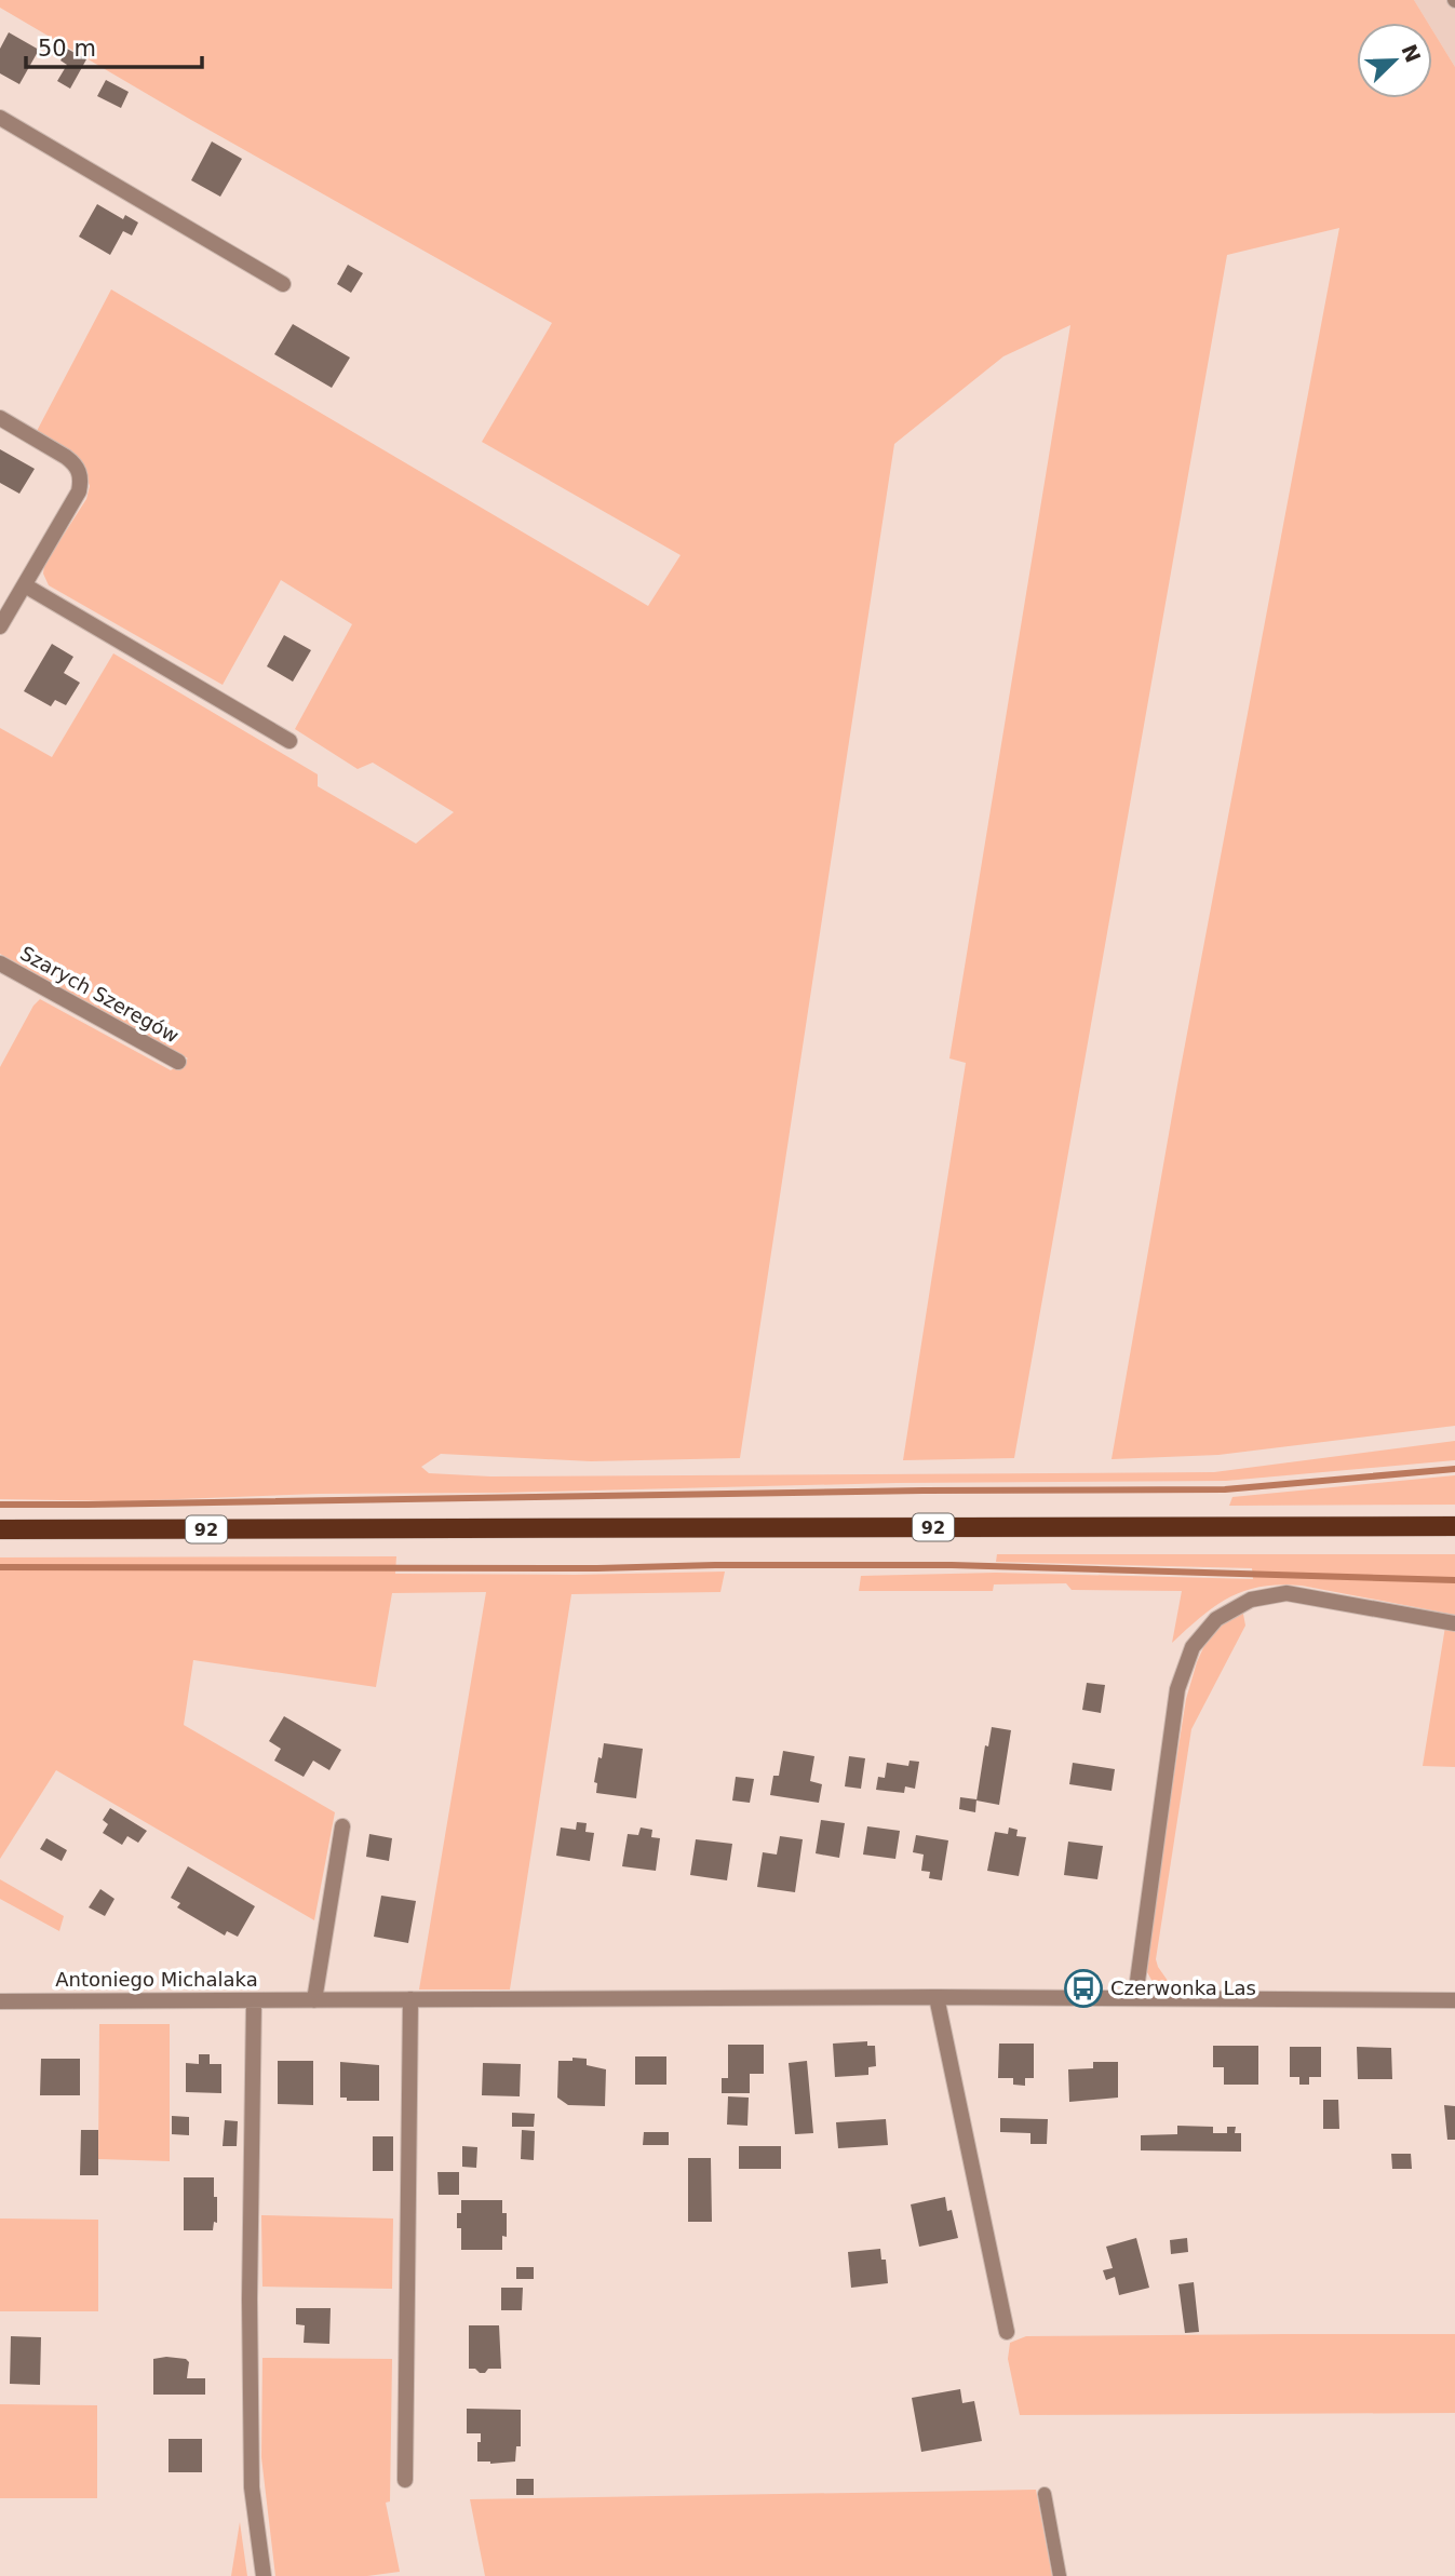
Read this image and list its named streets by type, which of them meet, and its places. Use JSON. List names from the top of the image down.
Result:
{
  "streets": {
    "main road": ["92"],
    "street": ["Szarych Szeregów", "Antoniego Michalaka"]
  },
  "places": {
    "bus stop": ["Czerwonka Las"]
  },
  "scale_bar": "50 m",
  "north": "top right"
}
